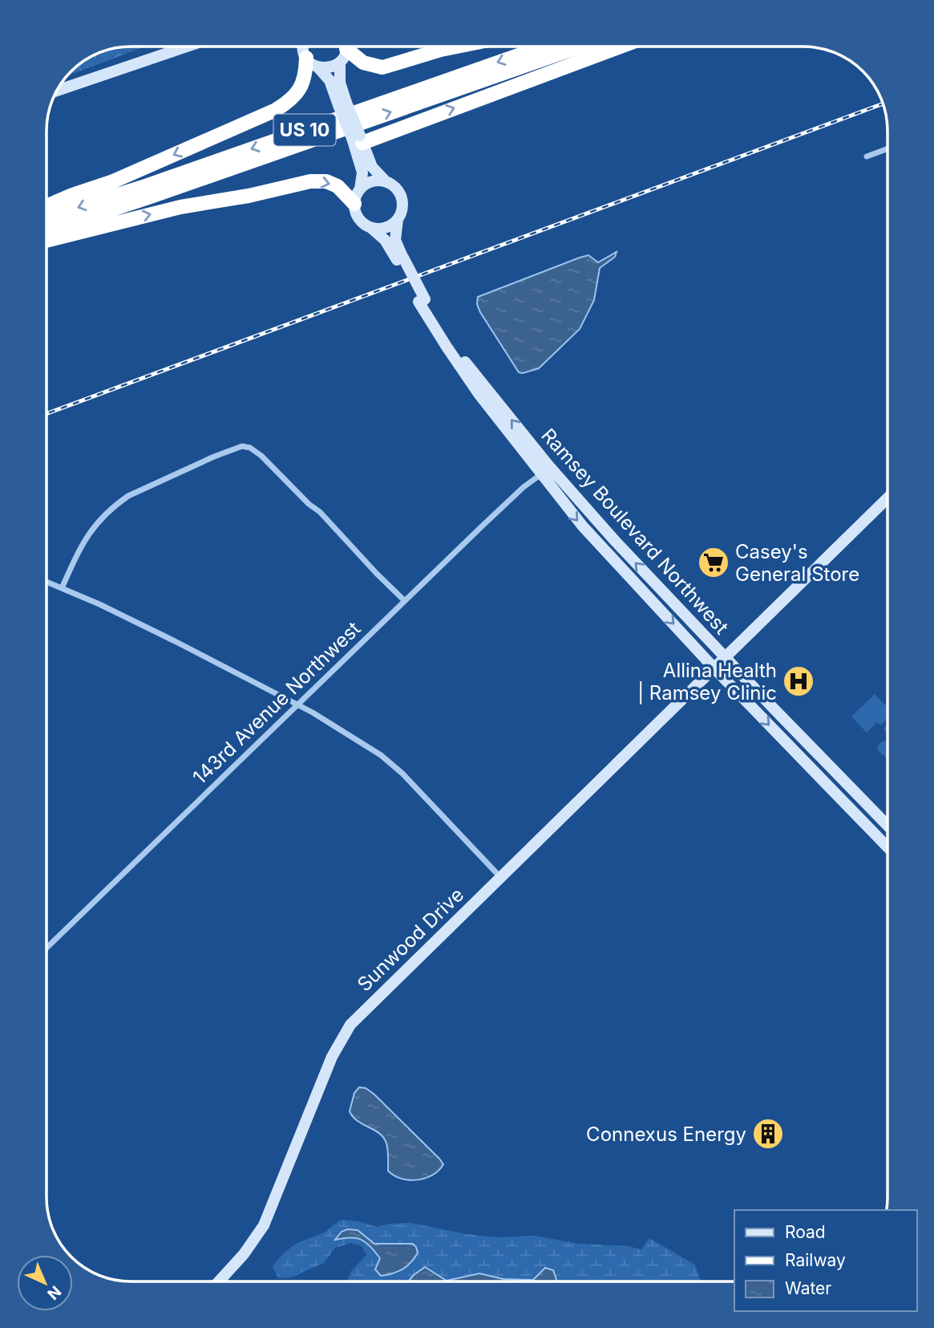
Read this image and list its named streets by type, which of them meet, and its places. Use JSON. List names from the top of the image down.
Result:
{
  "streets": {
    "highway": ["US 10"],
    "street": ["Ramsey Boulevard Northwest", "143rd Avenue Northwest", "Sunwood Drive"]
  },
  "crossings": [
    ["Ramsey Boulevard Northwest", "143rd Avenue Northwest"],
    ["Ramsey Boulevard Northwest", "Sunwood Drive"]
  ],
  "places": {
    "supermarket": ["Casey's General Store"],
    "hospital": ["Allina Health | Ramsey Clinic"],
    "building": ["Connexus Energy"]
  },
  "legend": ["Road", "Railway", "Water"],
  "north": "bottom right"
}
